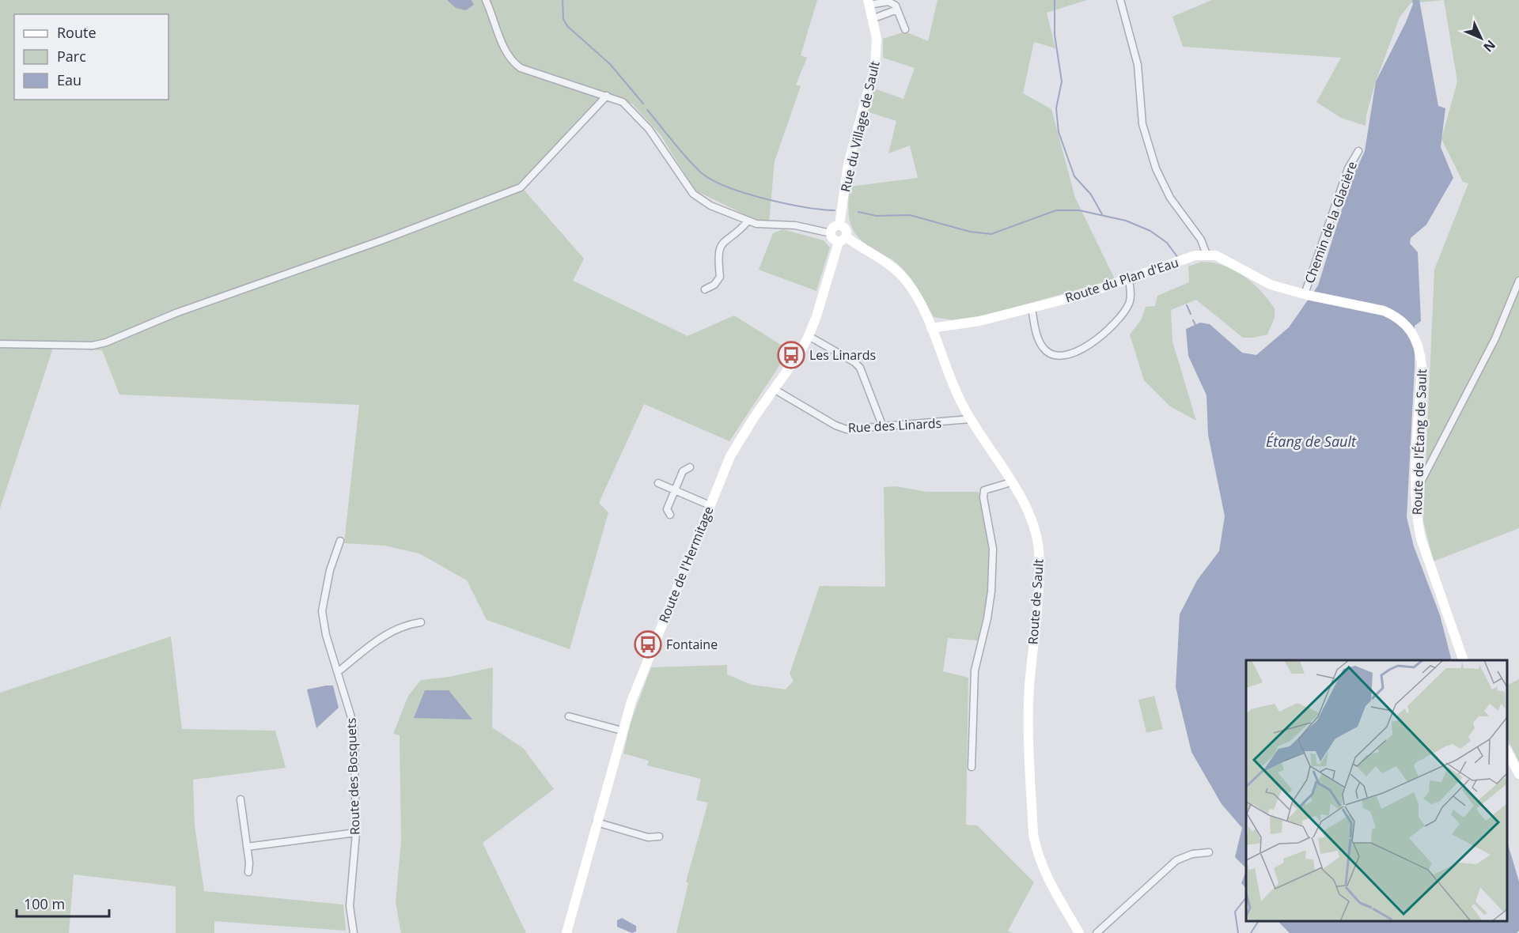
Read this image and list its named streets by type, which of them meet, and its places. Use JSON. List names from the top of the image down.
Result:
{
  "streets": {
    "street": [
      "Rue du Village de Sault",
      "Chemin de la Glacière",
      "Route du Plan d'Eau",
      "Rue des Linards",
      "Route de l'Étang de Sault",
      "Route de l'Hermitage",
      "Route de Sault",
      "Route des Bosquets"
    ]
  },
  "crossings": [
    ["Rue du Village de Sault", "Route de l'Hermitage"],
    ["Rue du Village de Sault", "Route de Sault"],
    ["Chemin de la Glacière", "Route de l'Étang de Sault"],
    ["Route du Plan d'Eau", "Route de Sault"],
    ["Rue des Linards", "Route de l'Hermitage"],
    ["Rue des Linards", "Route de Sault"],
    ["Route de l'Hermitage", "Route de Sault"]
  ],
  "water": ["Étang de Sault"],
  "places": {
    "bus stop": ["Les Linards", "Fontaine"]
  },
  "legend": ["Route", "Parc", "Eau"],
  "scale_bar": "100 m",
  "north": "bottom right"
}
